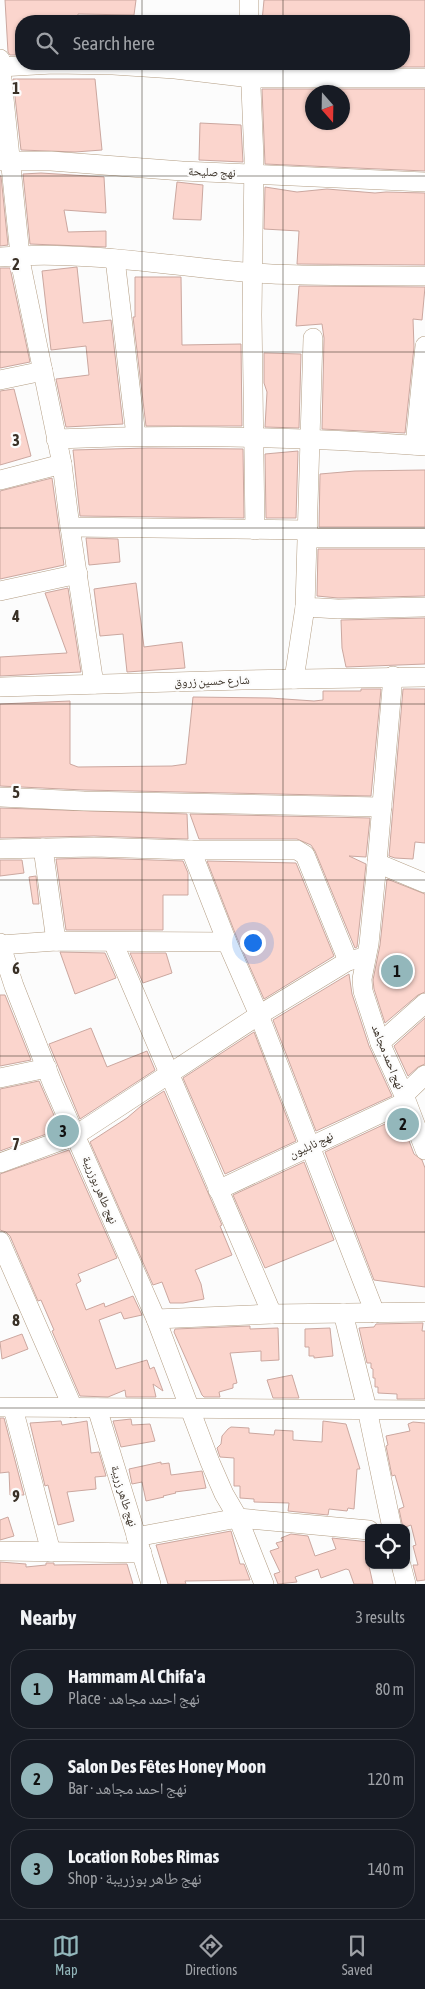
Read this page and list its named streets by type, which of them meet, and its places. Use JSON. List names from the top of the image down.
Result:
{
  "streets": {
    "street": [
      "نهج صليحة",
      "شارع حسين زروق",
      "نهج احمد مجاهد",
      "نهج نابليون",
      "نهج طاهر بوزريبة",
      "نهج طاهر زريبة"
    ]
  },
  "crossings": [
    ["شارع حسين زروق", "نهج احمد مجاهد"],
    ["نهج احمد مجاهد", "نهج نابليون"]
  ],
  "north": "bottom",
  "page": {
    "search": "Search here",
    "pins": ["1", "2", "3"],
    "heading": ["Nearby", "3 results"],
    "list": [
      {
        "mark": "1",
        "name": "Hammam Al Chifa'a",
        "note": "Place · نهج احمد مجاهد",
        "value": "80 m"
      },
      {
        "mark": "2",
        "name": "Salon Des Fêtes Honey Moon",
        "note": "Bar · نهج احمد مجاهد",
        "value": "120 m"
      },
      {
        "mark": "3",
        "name": "Location Robes Rimas",
        "note": "Shop · نهج طاهر بوزريبة",
        "value": "140 m"
      }
    ],
    "nav": ["Map", "Directions", "Saved"]
  },
  "grid": {
    "rows": [
      "1",
      "2",
      "3",
      "4",
      "5",
      "6",
      "7",
      "8",
      "9"
    ]
  }
}
